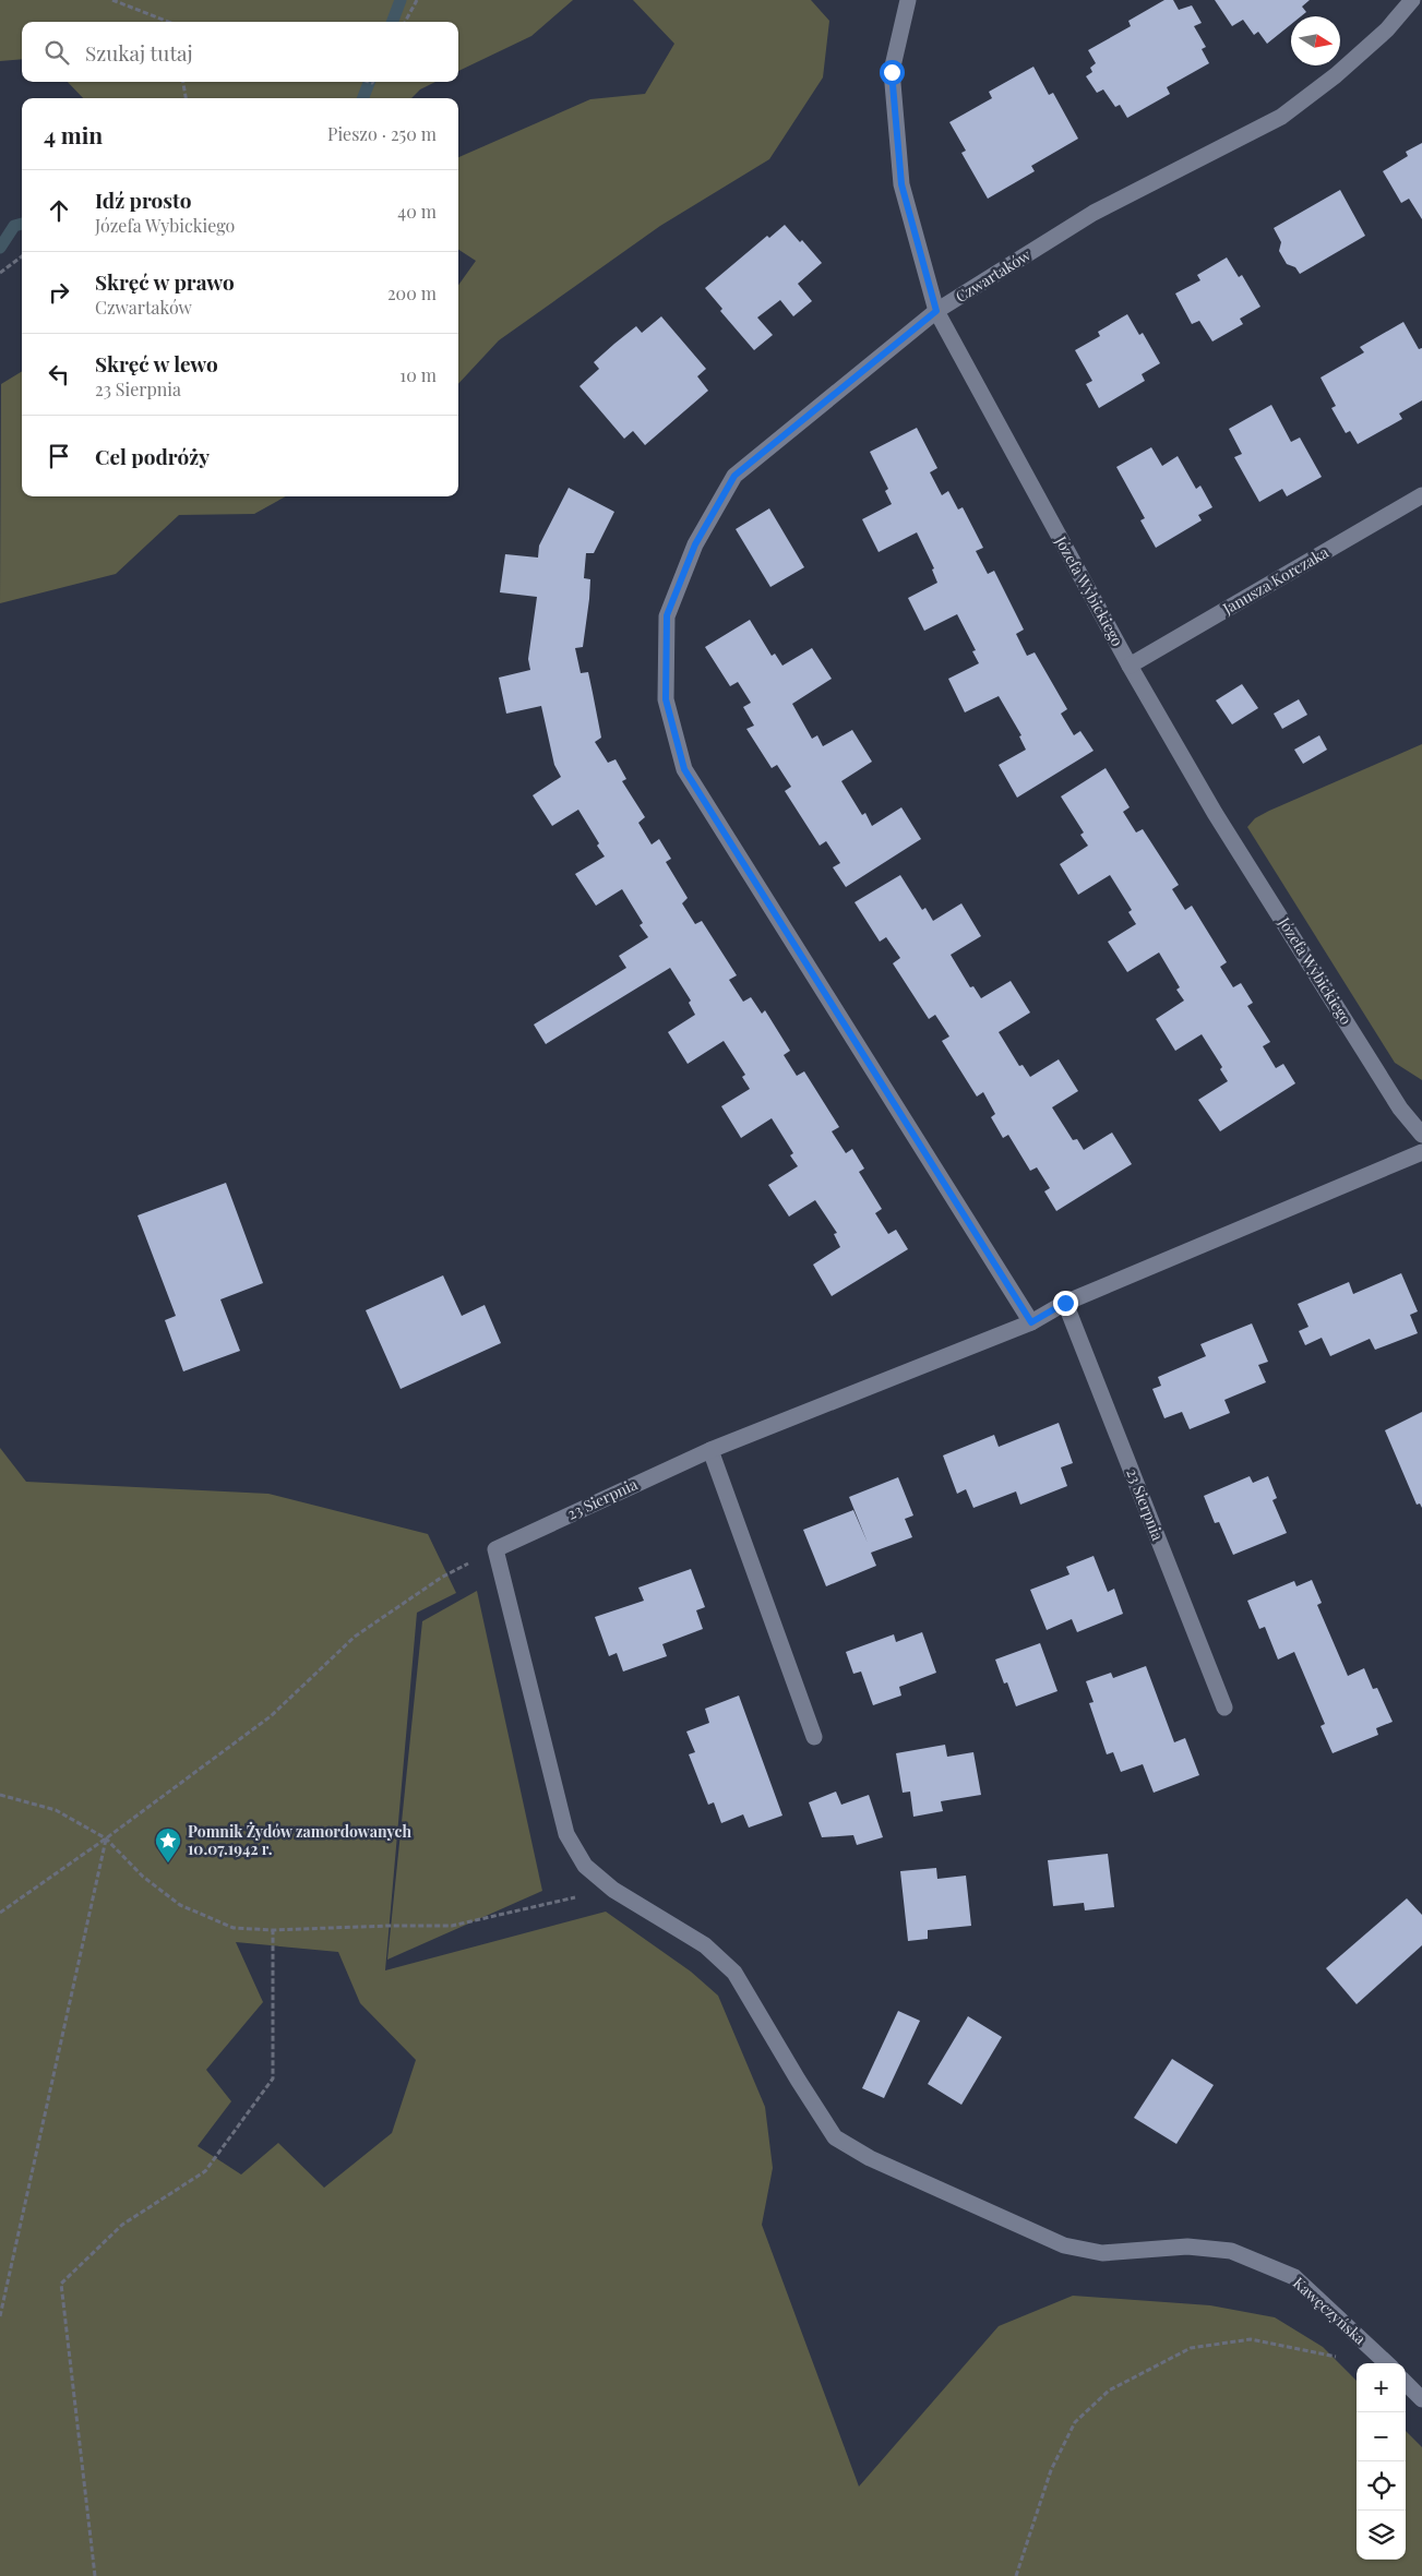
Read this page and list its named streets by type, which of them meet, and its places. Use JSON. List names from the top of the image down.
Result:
{
  "streets": {
    "street": [
      "Czwartaków",
      "Janusza Korczaka",
      "Józefa Wybickiego",
      "23 Sierpnia",
      "Kawęczyńska"
    ]
  },
  "crossings": [
    ["Czwartaków", "Józefa Wybickiego"],
    ["Czwartaków", "23 Sierpnia"],
    ["Janusza Korczaka", "Józefa Wybickiego"],
    ["23 Sierpnia", "Kawęczyńska"]
  ],
  "places": {
    "place": ["Pomnik Żydów zamordowanych 10.07.1942 r."]
  },
  "north": "right",
  "page": {
    "search": "Szukaj tutaj",
    "heading": ["4 min", "Pieszo · 250 m"],
    "list": [
      ["Idź prosto", "Józefa Wybickiego", "40 m"],
      ["Skręć w prawo", "Czwartaków", "200 m"],
      ["Skręć w lewo", "23 Sierpnia", "10 m"],
      "Cel podróży"
    ],
    "map_buttons": ["+", "−"]
  }
}
